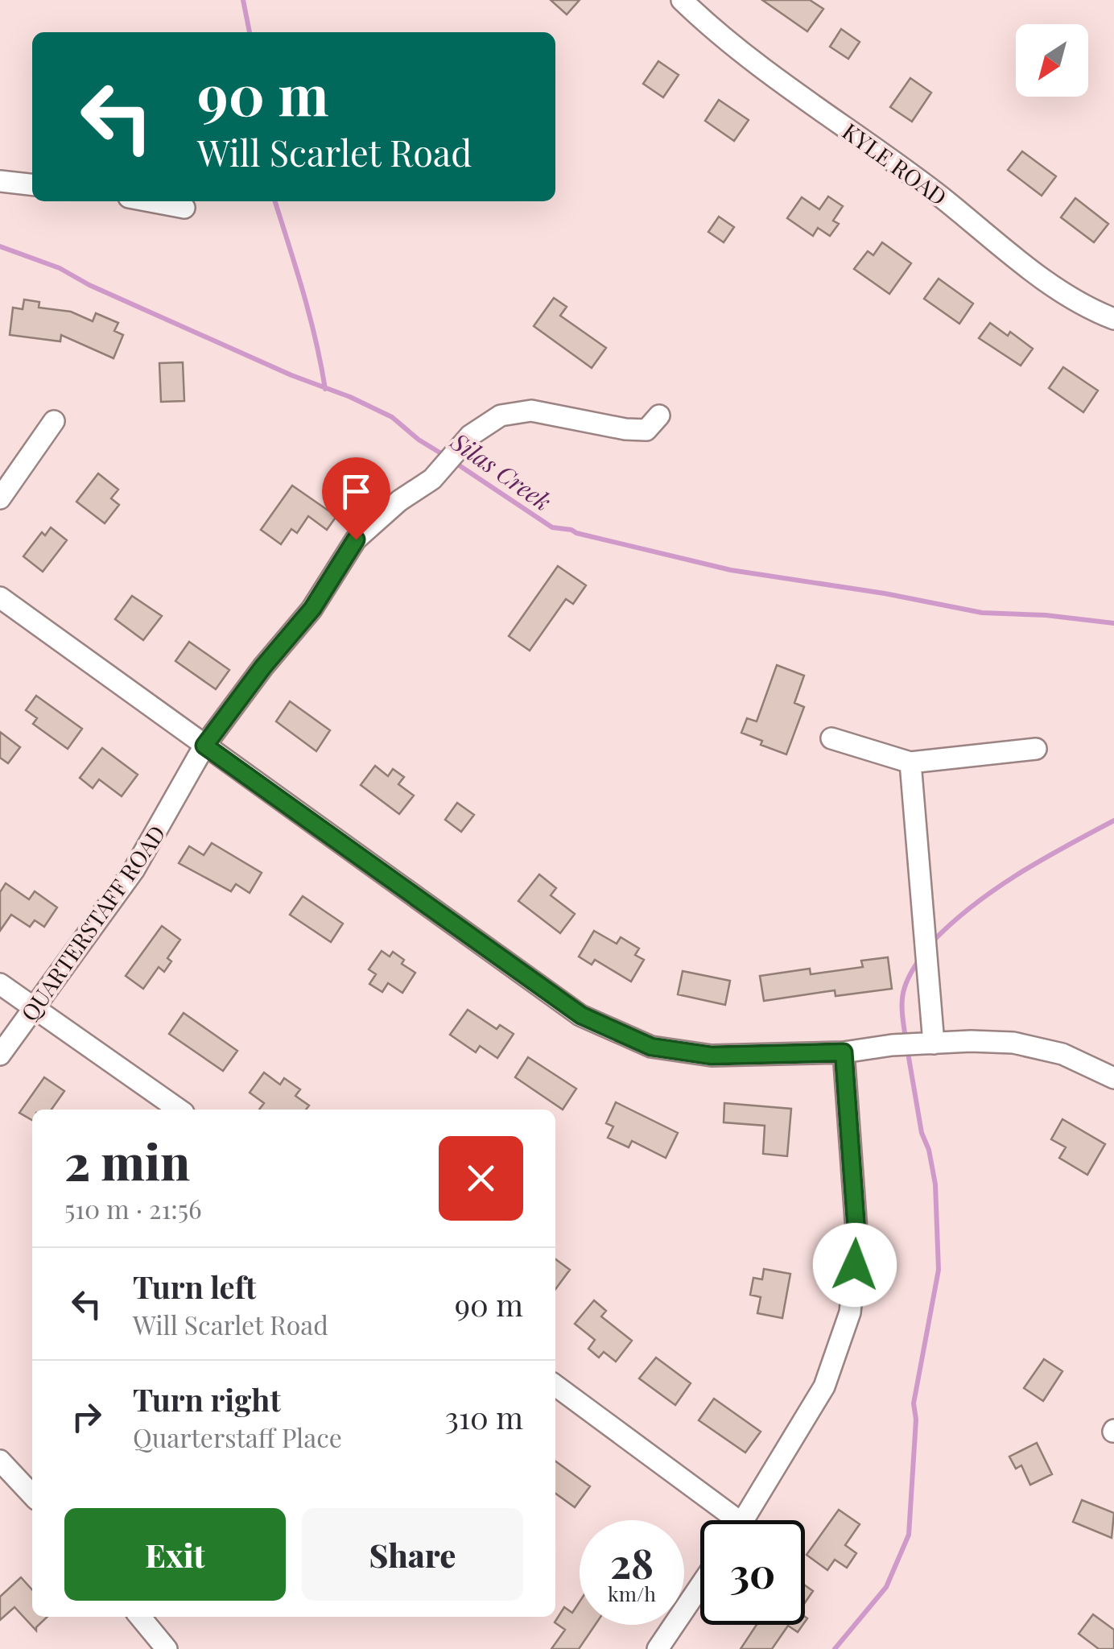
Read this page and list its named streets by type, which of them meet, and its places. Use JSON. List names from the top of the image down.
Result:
{
  "streets": {
    "street": ["KYLE ROAD", "QUARTERSTAFF ROAD"]
  },
  "water": ["Silas Creek"],
  "north": "bottom left",
  "page": {
    "turn": ["90 m", "Will Scarlet Road"],
    "heading": ["2 min", "510 m · 21:56"],
    "list": [
      {
        "name": "Turn left",
        "note": "Will Scarlet Road",
        "value": "90 m"
      },
      {
        "name": "Turn right",
        "note": "Quarterstaff Place",
        "value": "310 m"
      }
    ],
    "buttons": ["Exit", "Share"],
    "speed": "28 km/h",
    "limit": "30"
  }
}
